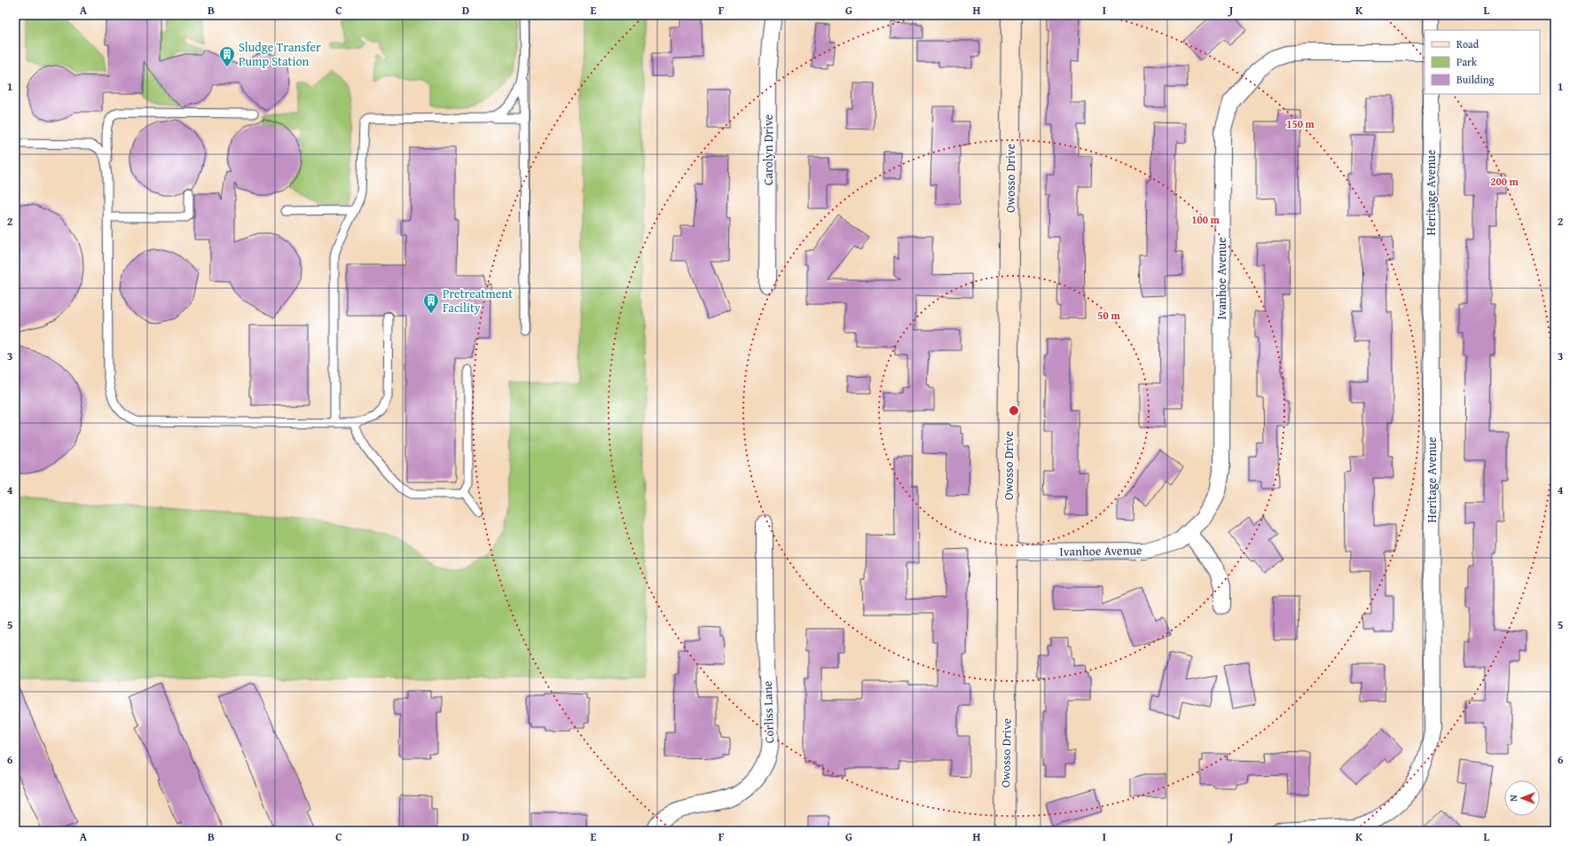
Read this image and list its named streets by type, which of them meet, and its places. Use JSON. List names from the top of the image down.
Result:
{
  "streets": {
    "street": [
      "Carolyn Drive",
      "Owosso Drive",
      "Heritage Avenue",
      "Ivanhoe Avenue",
      "Corliss Lane"
    ]
  },
  "crossings": [
    ["Owosso Drive", "Ivanhoe Avenue"]
  ],
  "places": {
    "building": ["Sludge Transfer Pump Station", "Pretreatment Facility"]
  },
  "legend": ["Road", "Park", "Building"],
  "north": "left",
  "grid": {
    "columns": [
      "A",
      "B",
      "C",
      "D",
      "E",
      "F",
      "G",
      "H",
      "I",
      "J",
      "K",
      "L"
    ],
    "rows": [
      "1",
      "2",
      "3",
      "4",
      "5",
      "6"
    ]
  },
  "rings": [
    "150 m",
    "200 m",
    "100 m",
    "50 m"
  ]
}
